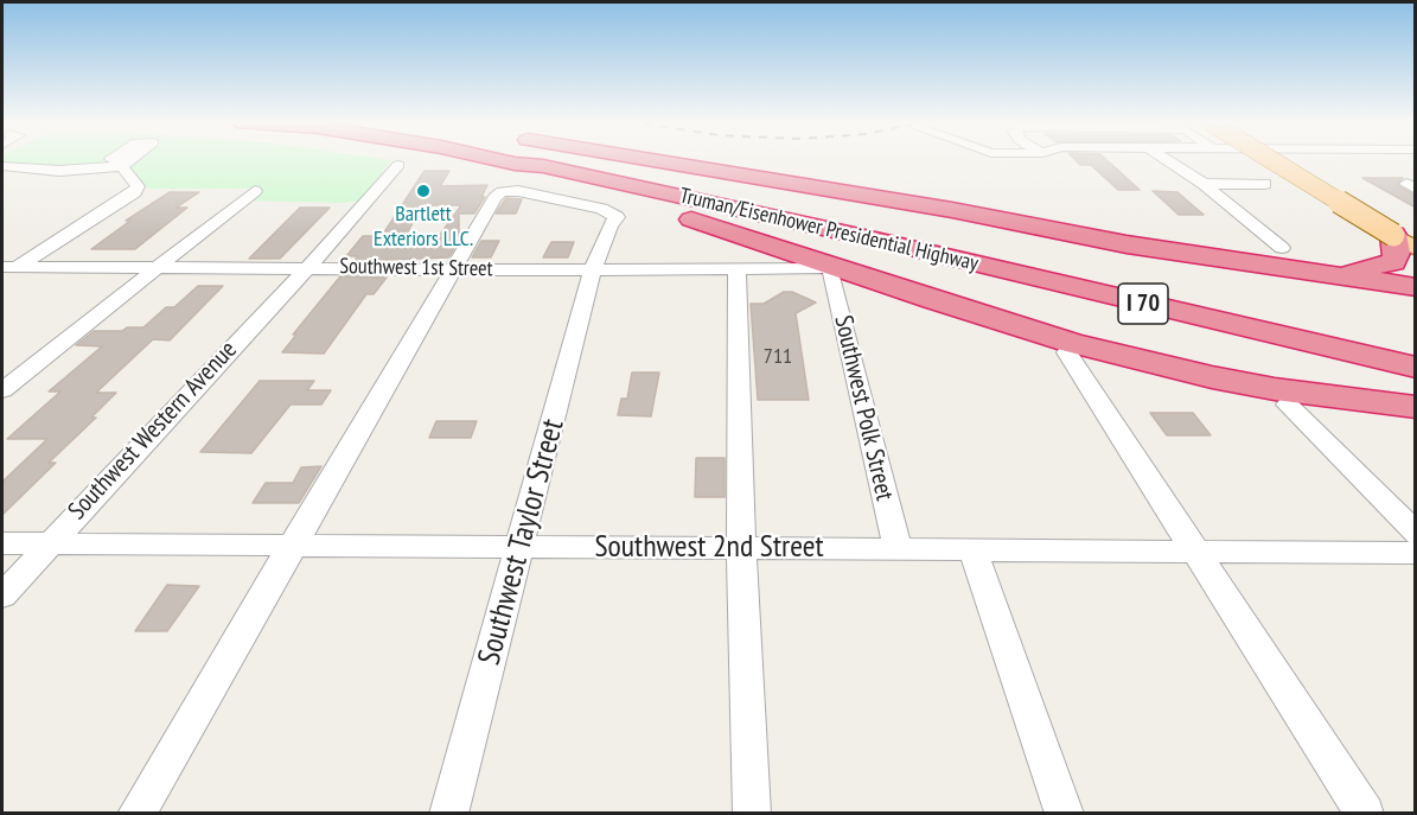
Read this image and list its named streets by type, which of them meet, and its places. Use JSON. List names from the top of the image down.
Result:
{
  "streets": {
    "highway": ["Truman/Eisenhower Presidential Highway", "I 70"],
    "street": [
      "Southwest 1st Street",
      "Southwest Polk Street",
      "Southwest Western Avenue",
      "Southwest Taylor Street",
      "Southwest 2nd Street"
    ]
  },
  "crossings": [
    ["Southwest 1st Street", "Southwest Polk Street"],
    ["Southwest 1st Street", "Southwest Western Avenue"],
    ["Southwest 1st Street", "Southwest Taylor Street"],
    ["Southwest Polk Street", "Southwest 2nd Street"],
    ["Southwest Western Avenue", "Southwest 2nd Street"],
    ["Southwest Taylor Street", "Southwest 2nd Street"]
  ],
  "places": ["Bartlett Exteriors LLC."],
  "house_numbers": ["711"]
}
